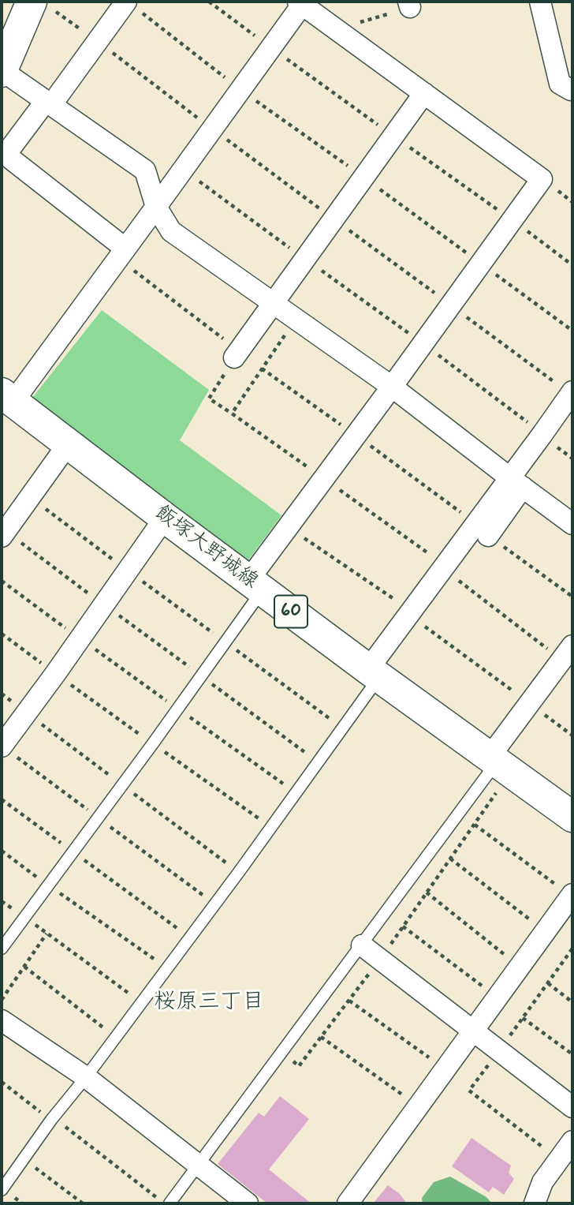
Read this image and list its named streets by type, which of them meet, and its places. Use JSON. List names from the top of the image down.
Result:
{
  "streets": {
    "main road": ["飯塚大野城線", "60"]
  },
  "districts": ["桜原三丁目"]
}
